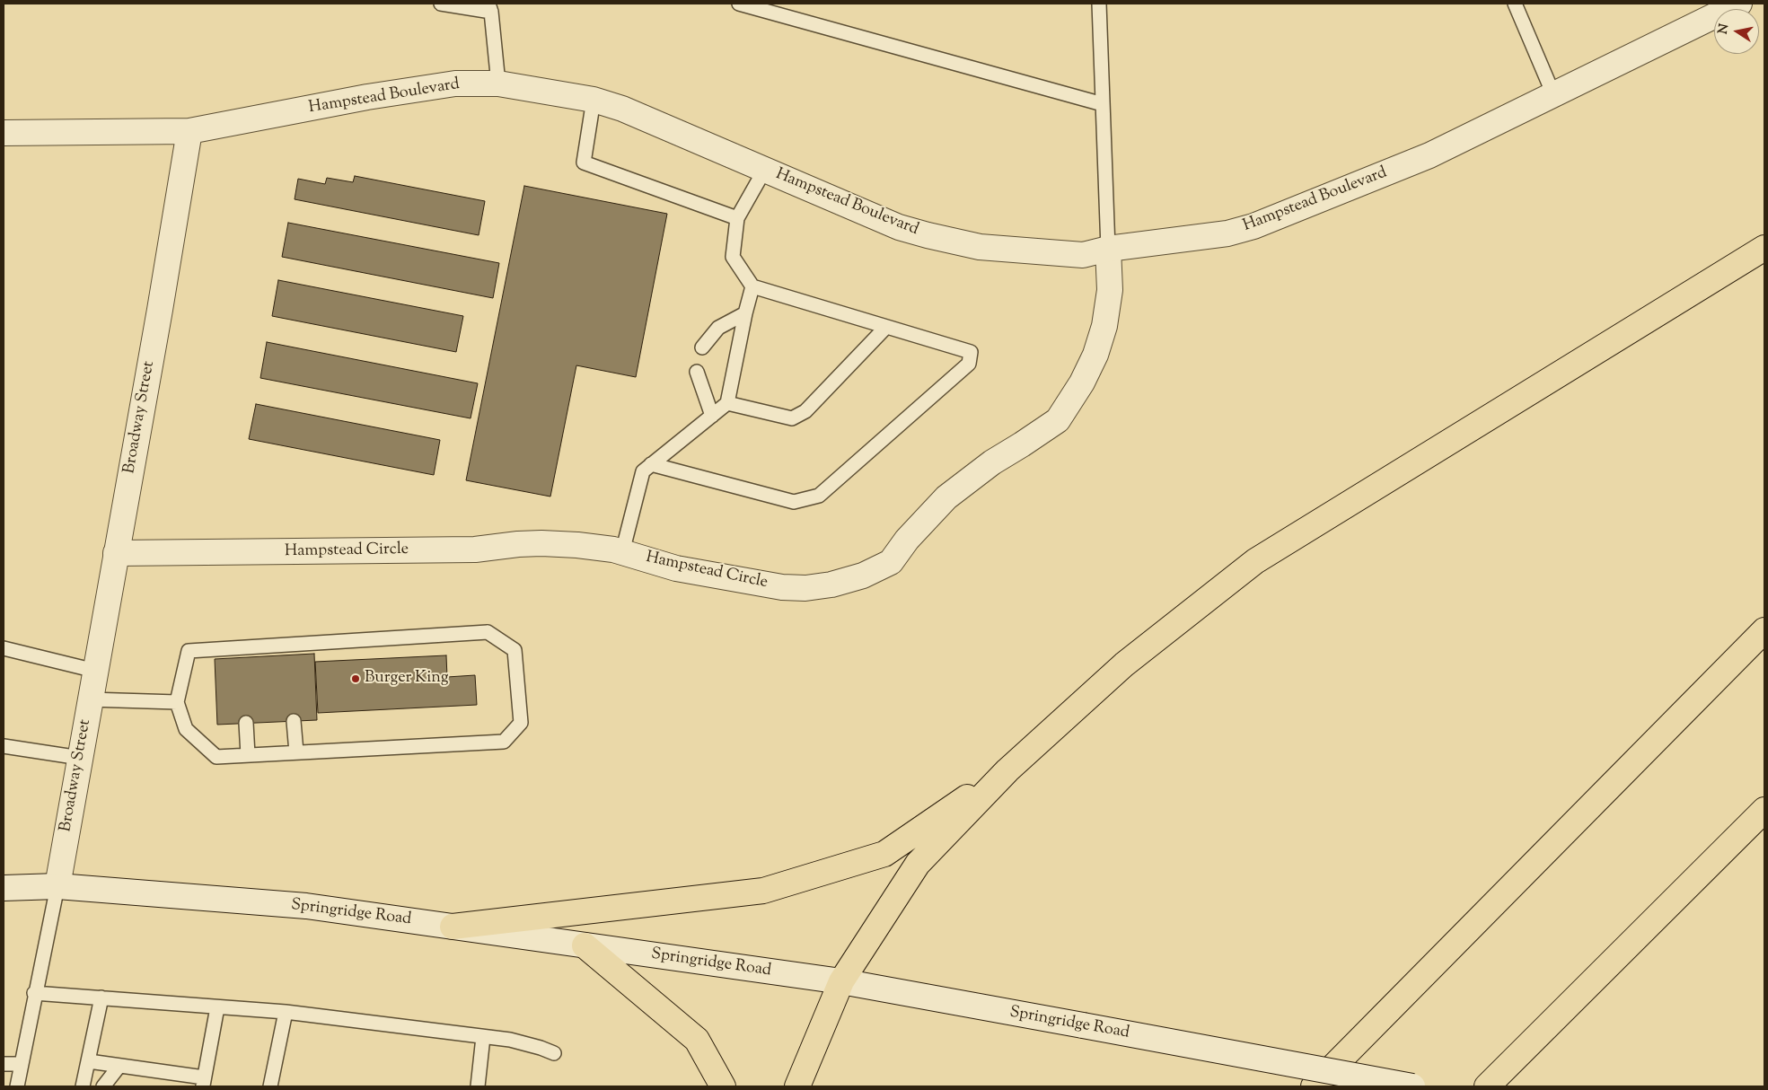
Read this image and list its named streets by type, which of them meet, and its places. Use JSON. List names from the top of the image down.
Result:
{
  "streets": {
    "street": [
      "Hampstead Boulevard",
      "Broadway Street",
      "Hampstead Circle",
      "Springridge Road"
    ]
  },
  "crossings": [
    ["Hampstead Boulevard", "Broadway Street"],
    ["Hampstead Boulevard", "Hampstead Circle"],
    ["Broadway Street", "Hampstead Circle"],
    ["Broadway Street", "Springridge Road"]
  ],
  "places": ["Burger King"],
  "north": "left"
}
